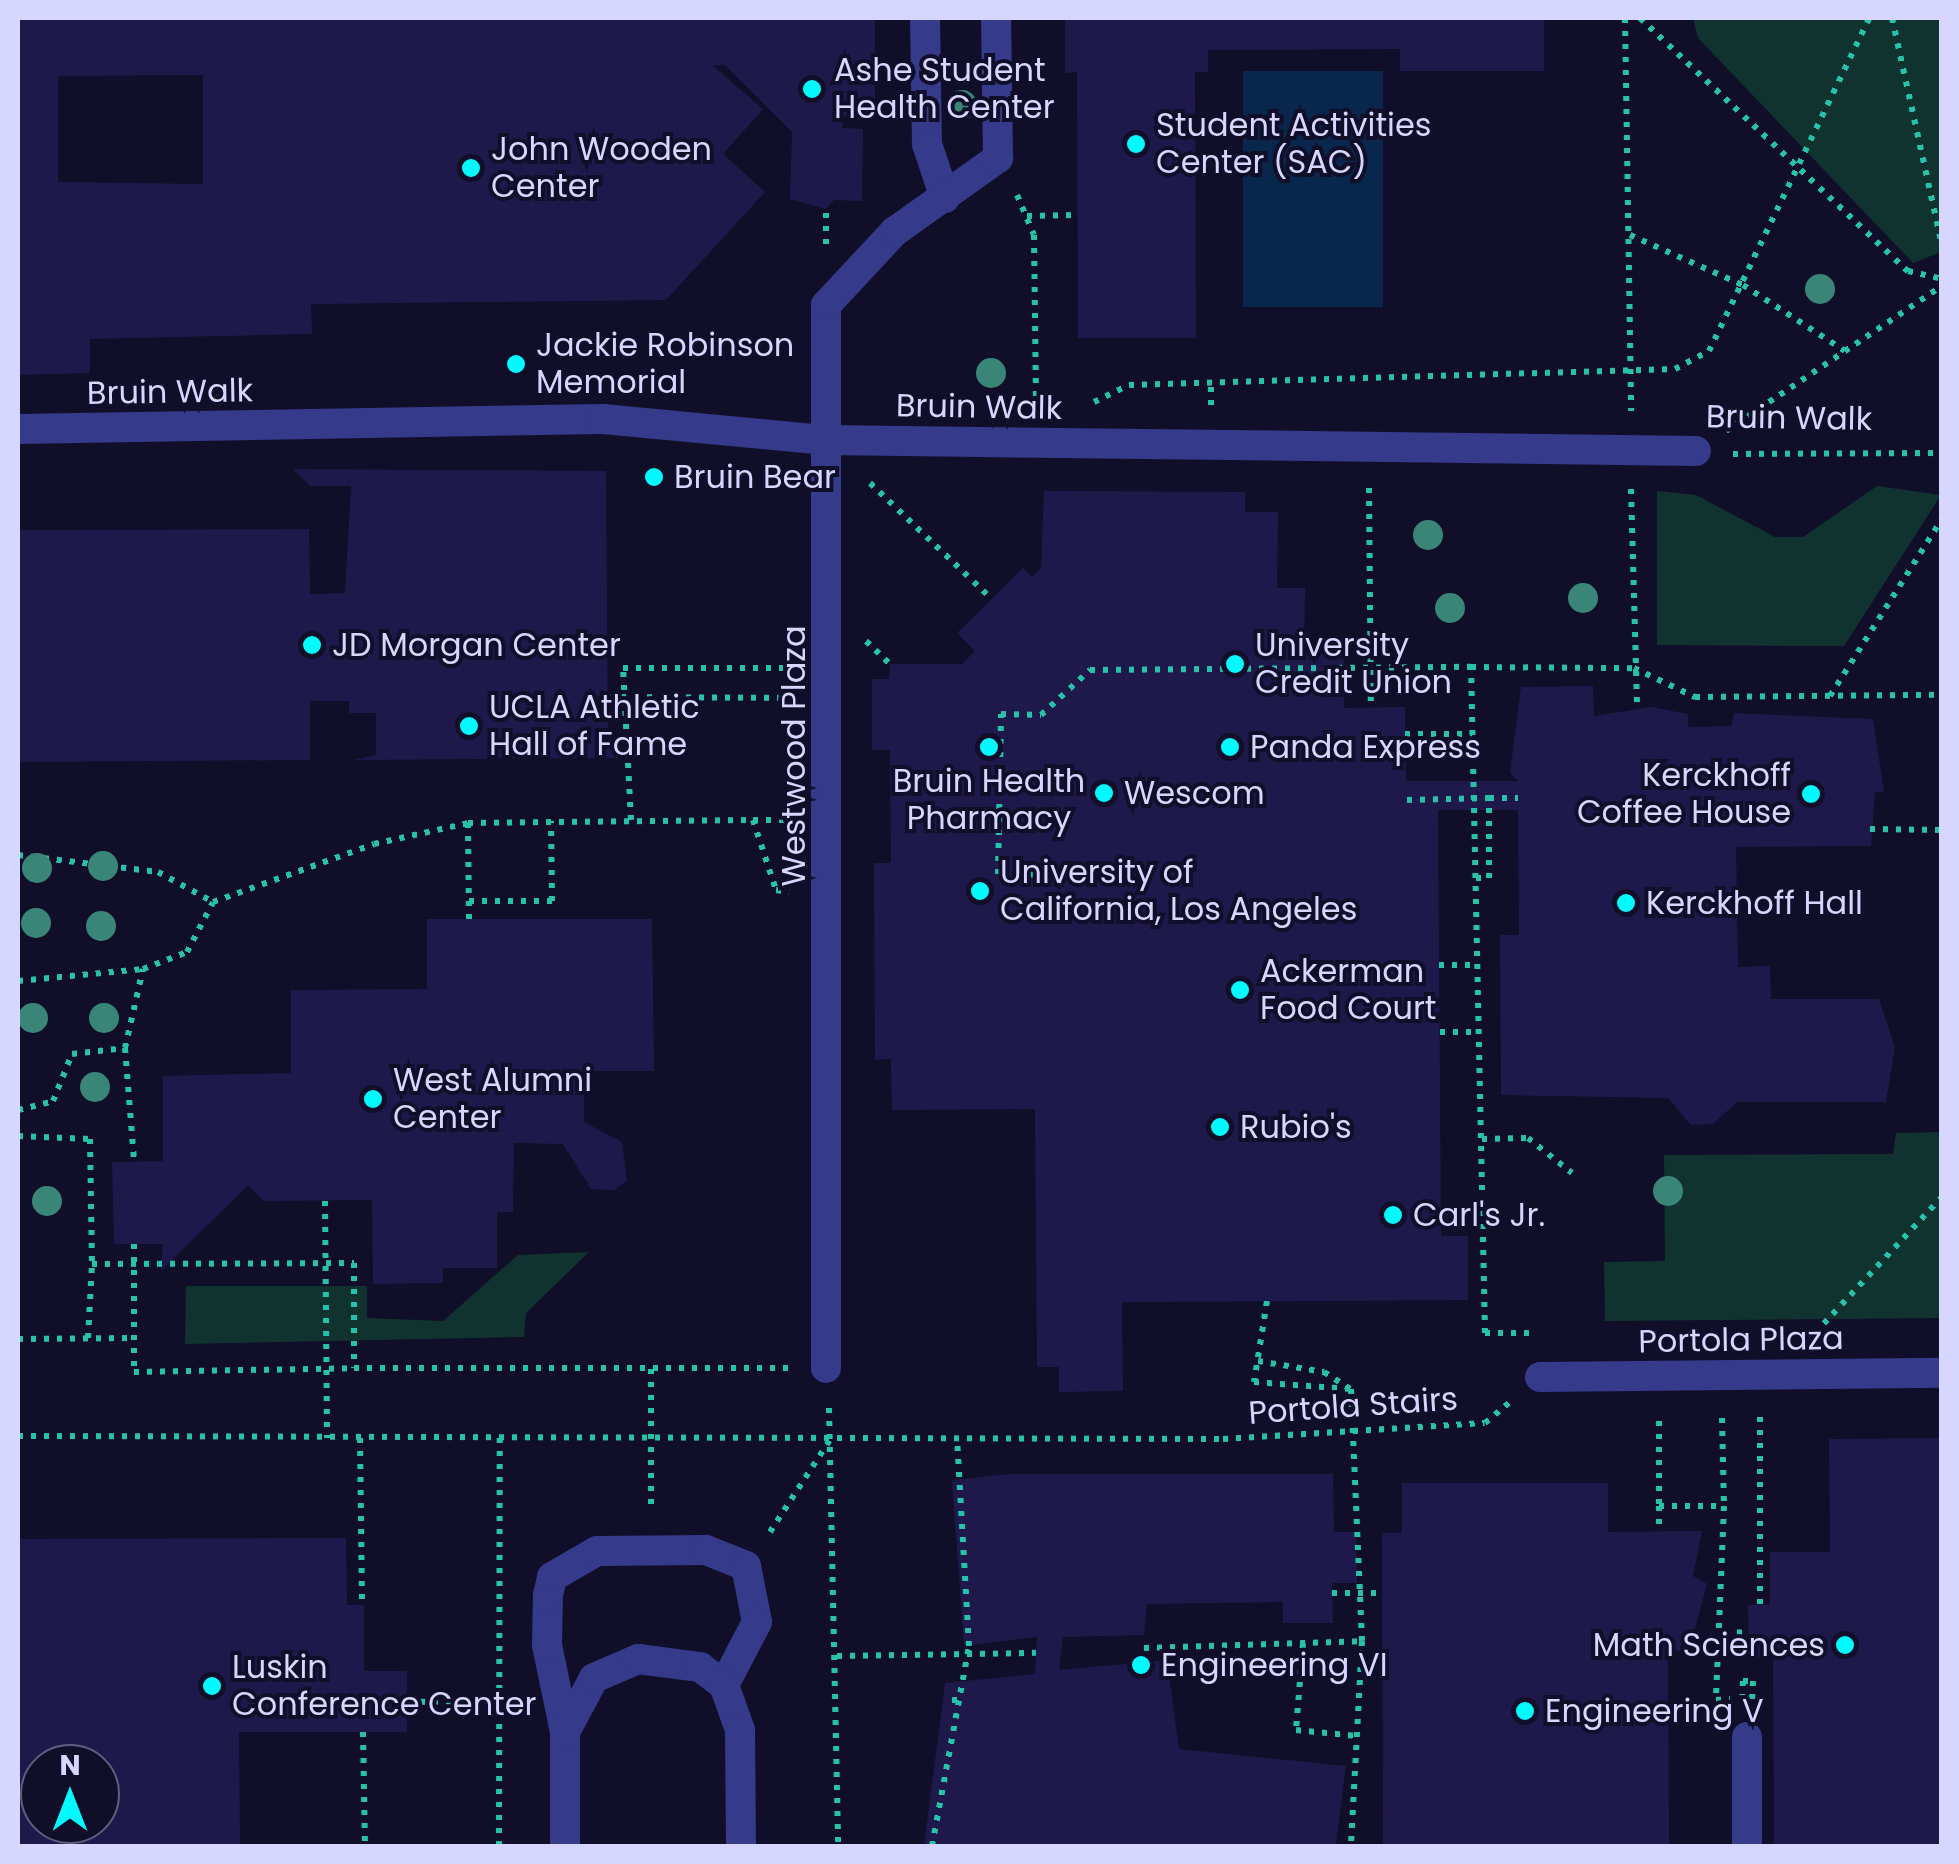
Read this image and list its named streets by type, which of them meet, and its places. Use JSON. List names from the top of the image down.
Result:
{
  "streets": {
    "street": ["Bruin Walk", "Westwood Plaza", "Portola Plaza"],
    "path": ["Portola Stairs"]
  },
  "crossings": [
    ["Bruin Walk", "Westwood Plaza"]
  ],
  "places": [
    "Ashe Student Health Center",
    "Student Activities Center (SAC)",
    "John Wooden Center",
    "Jackie Robinson Memorial",
    "Bruin Bear",
    "JD Morgan Center",
    "University Credit Union",
    "UCLA Athletic Hall of Fame",
    "Bruin Health Pharmacy",
    "Panda Express",
    "Wescom",
    "Kerckhoff Coffee House",
    "University of California, Los Angeles",
    "Kerckhoff Hall",
    "Ackerman Food Court",
    "West Alumni Center",
    "Rubio's",
    "Carl's Jr.",
    "Math Sciences",
    "Engineering VI",
    "Luskin Conference Center",
    "Engineering V"
  ],
  "north": "top"
}
